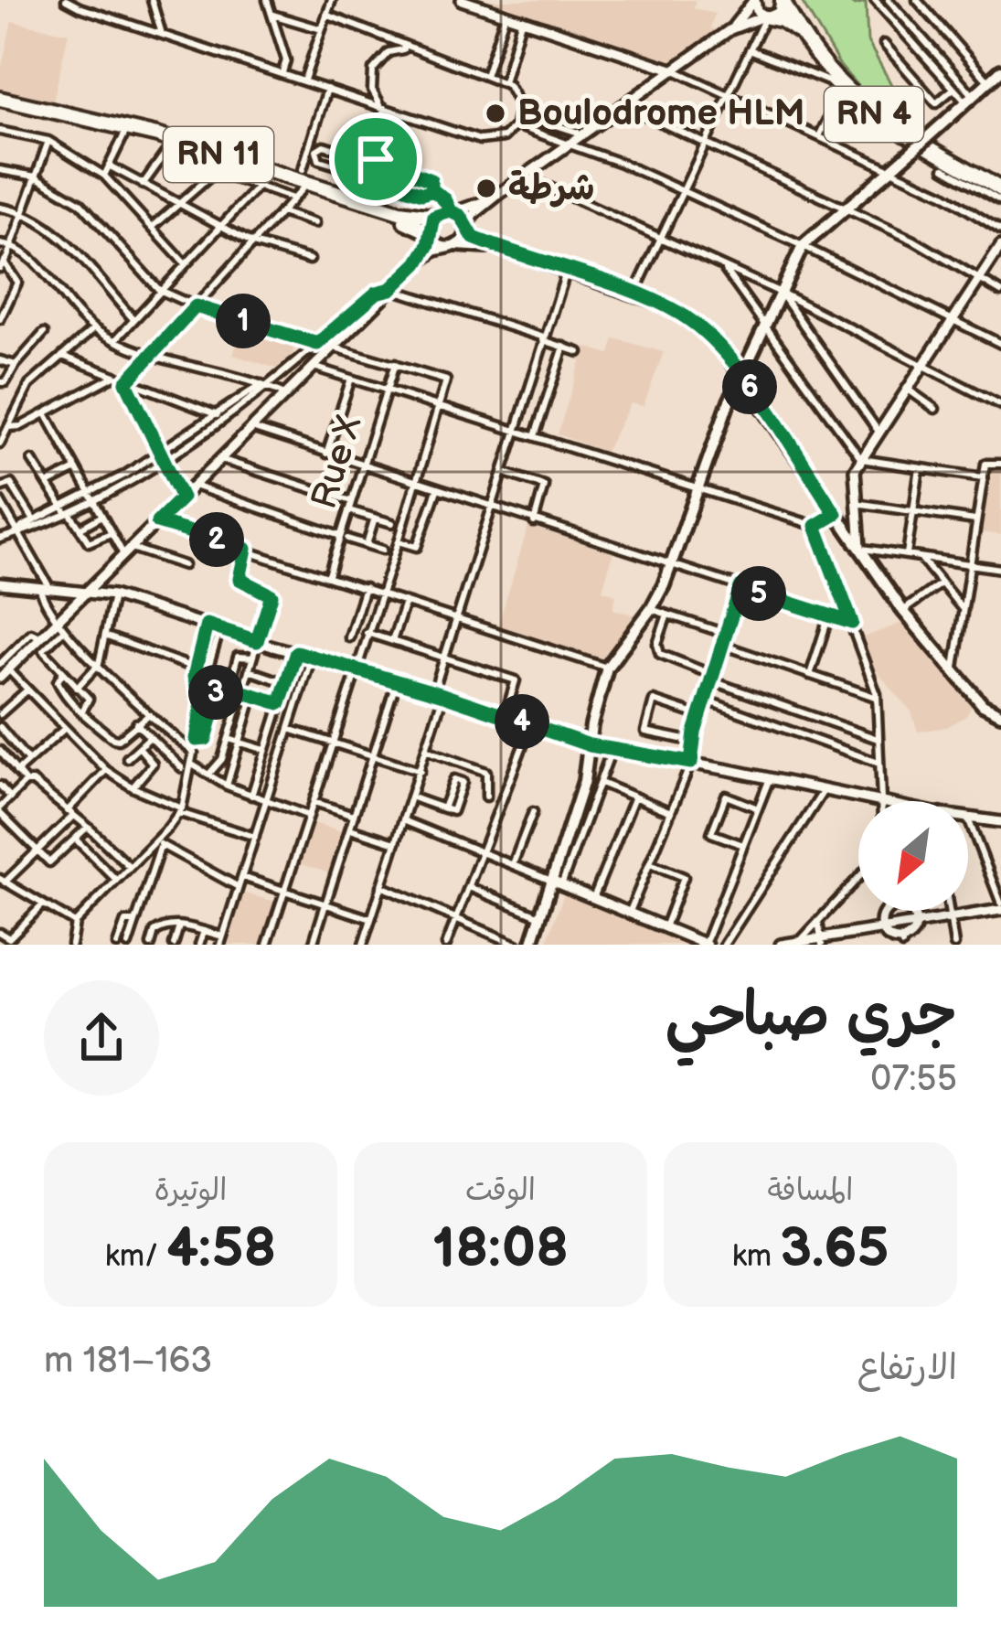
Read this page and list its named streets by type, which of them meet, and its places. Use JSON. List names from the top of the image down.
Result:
{
  "streets": {
    "highway": ["RN 4", "RN 11"],
    "street": ["Rue X"]
  },
  "places": ["Boulodrome HLM", "شرطة"],
  "north": "bottom left",
  "page": {
    "pins": [
      "1",
      "6",
      "2",
      "5",
      "3",
      "4"
    ],
    "heading": ["جري صباحي", "07:55"],
    "stats": [
      ["المسافة", "3.65 km"],
      ["الوقت", "18:08"],
      ["الوتيرة", "4:58 /km"]
    ],
    "chart": ["الارتفاع", "163–181 m"]
  }
}
